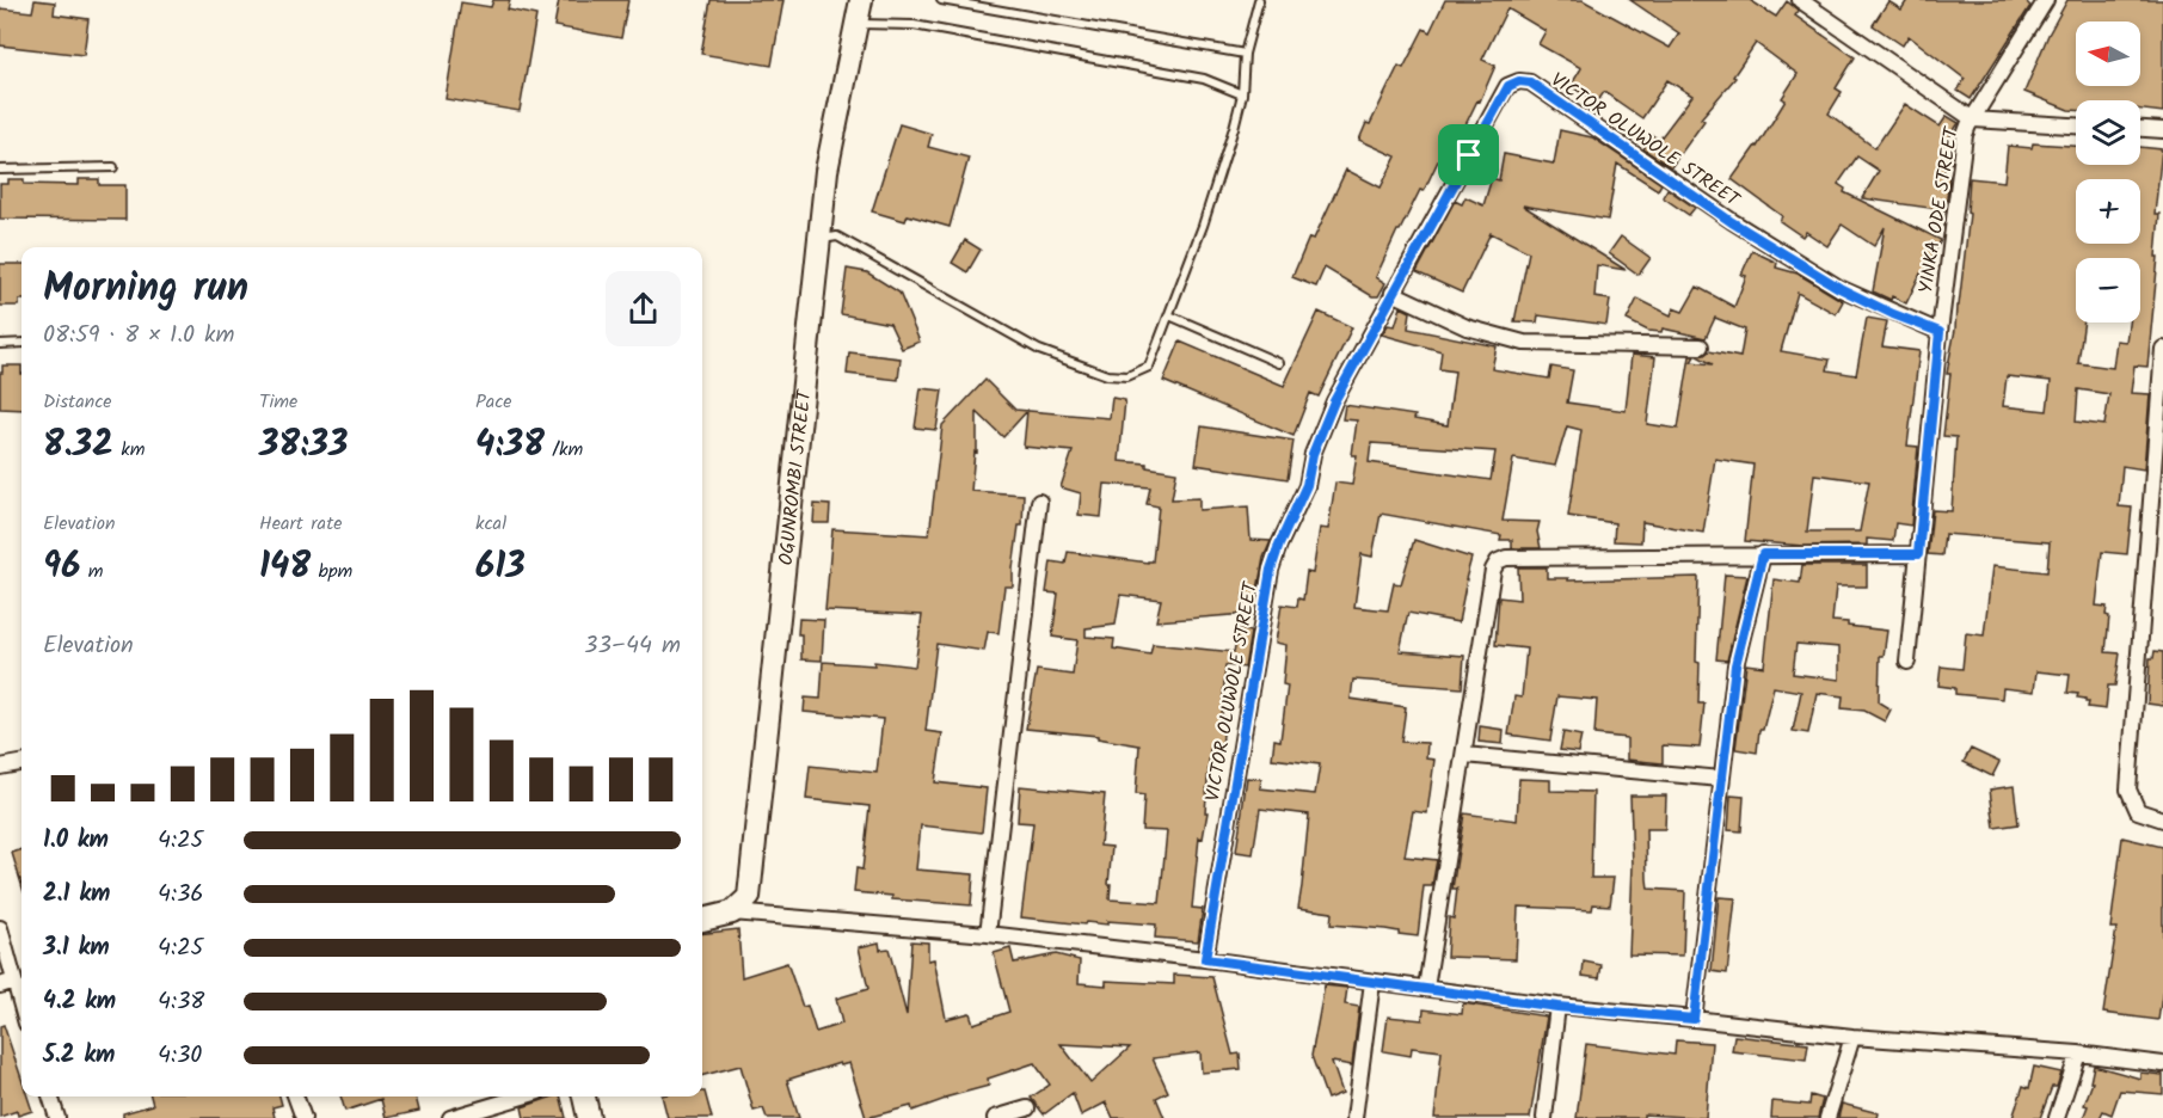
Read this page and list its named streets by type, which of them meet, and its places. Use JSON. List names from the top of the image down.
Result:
{
  "streets": {
    "street": ["VICTOR OLUWOLE STREET", "YINKA ODE STREET", "OGUNROMBI STREET"]
  },
  "crossings": [
    ["VICTOR OLUWOLE STREET", "YINKA ODE STREET"]
  ],
  "north": "left",
  "page": {
    "map_buttons": ["+", "−"],
    "heading": ["Morning run", "08:59 · 8 × 1.0 km"],
    "stats": [
      ["Distance", "8.32 km"],
      ["Time", "38:33"],
      ["Pace", "4:38 /km"],
      ["Elevation", "96 m"],
      ["Heart rate", "148 bpm"],
      ["kcal", "613"]
    ],
    "chart": ["Elevation", "33–44 m"],
    "list": [
      {
        "name": "1.0 km",
        "note": "4:25"
      },
      {
        "name": "2.1 km",
        "note": "4:36"
      },
      {
        "name": "3.1 km",
        "note": "4:25"
      },
      {
        "name": "4.2 km",
        "note": "4:38"
      },
      {
        "name": "5.2 km",
        "note": "4:30"
      }
    ]
  }
}
